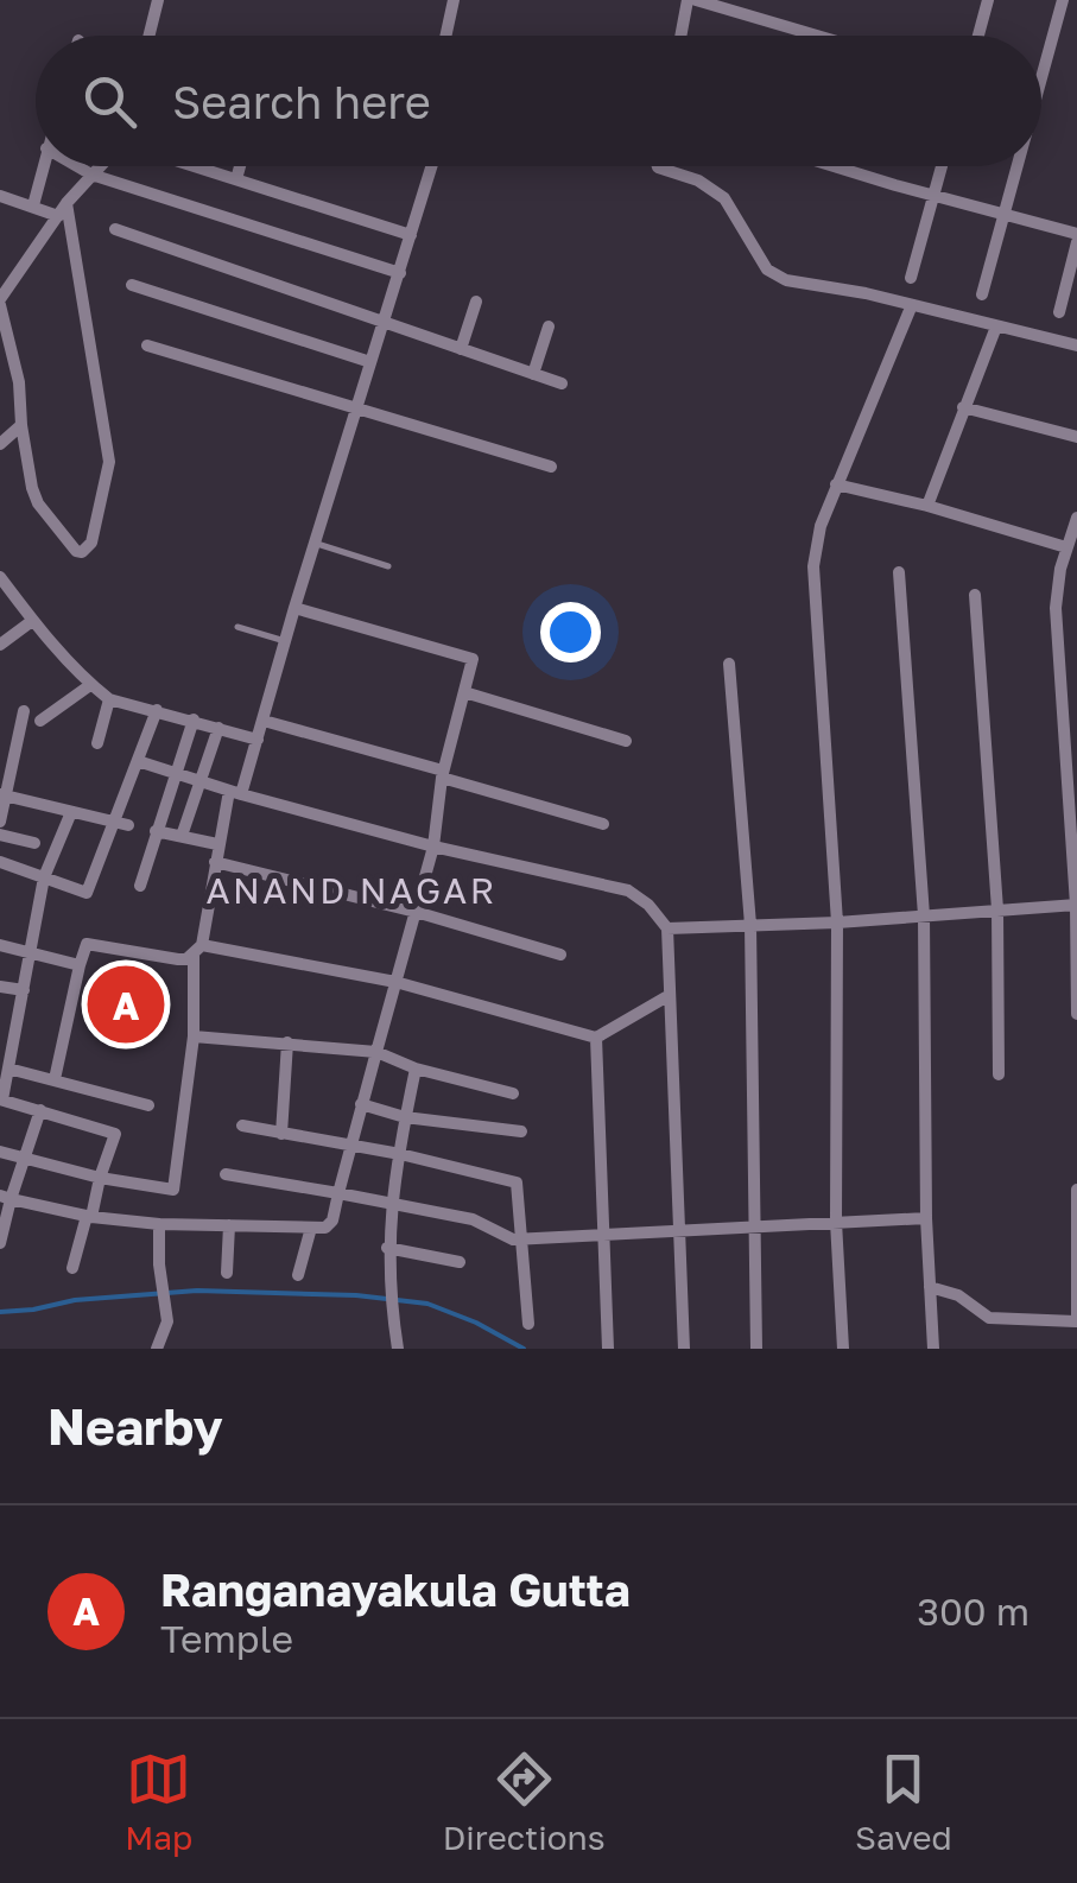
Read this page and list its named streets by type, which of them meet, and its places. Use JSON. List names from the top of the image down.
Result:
{
  "districts": ["ANAND NAGAR"],
  "page": {
    "search": "Search here",
    "pins": "A",
    "heading": "Nearby",
    "list": [
      {
        "mark": "A",
        "name": "Ranganayakula Gutta",
        "note": "Temple",
        "value": "300 m"
      }
    ],
    "nav": ["Map", "Directions", "Saved"]
  }
}
